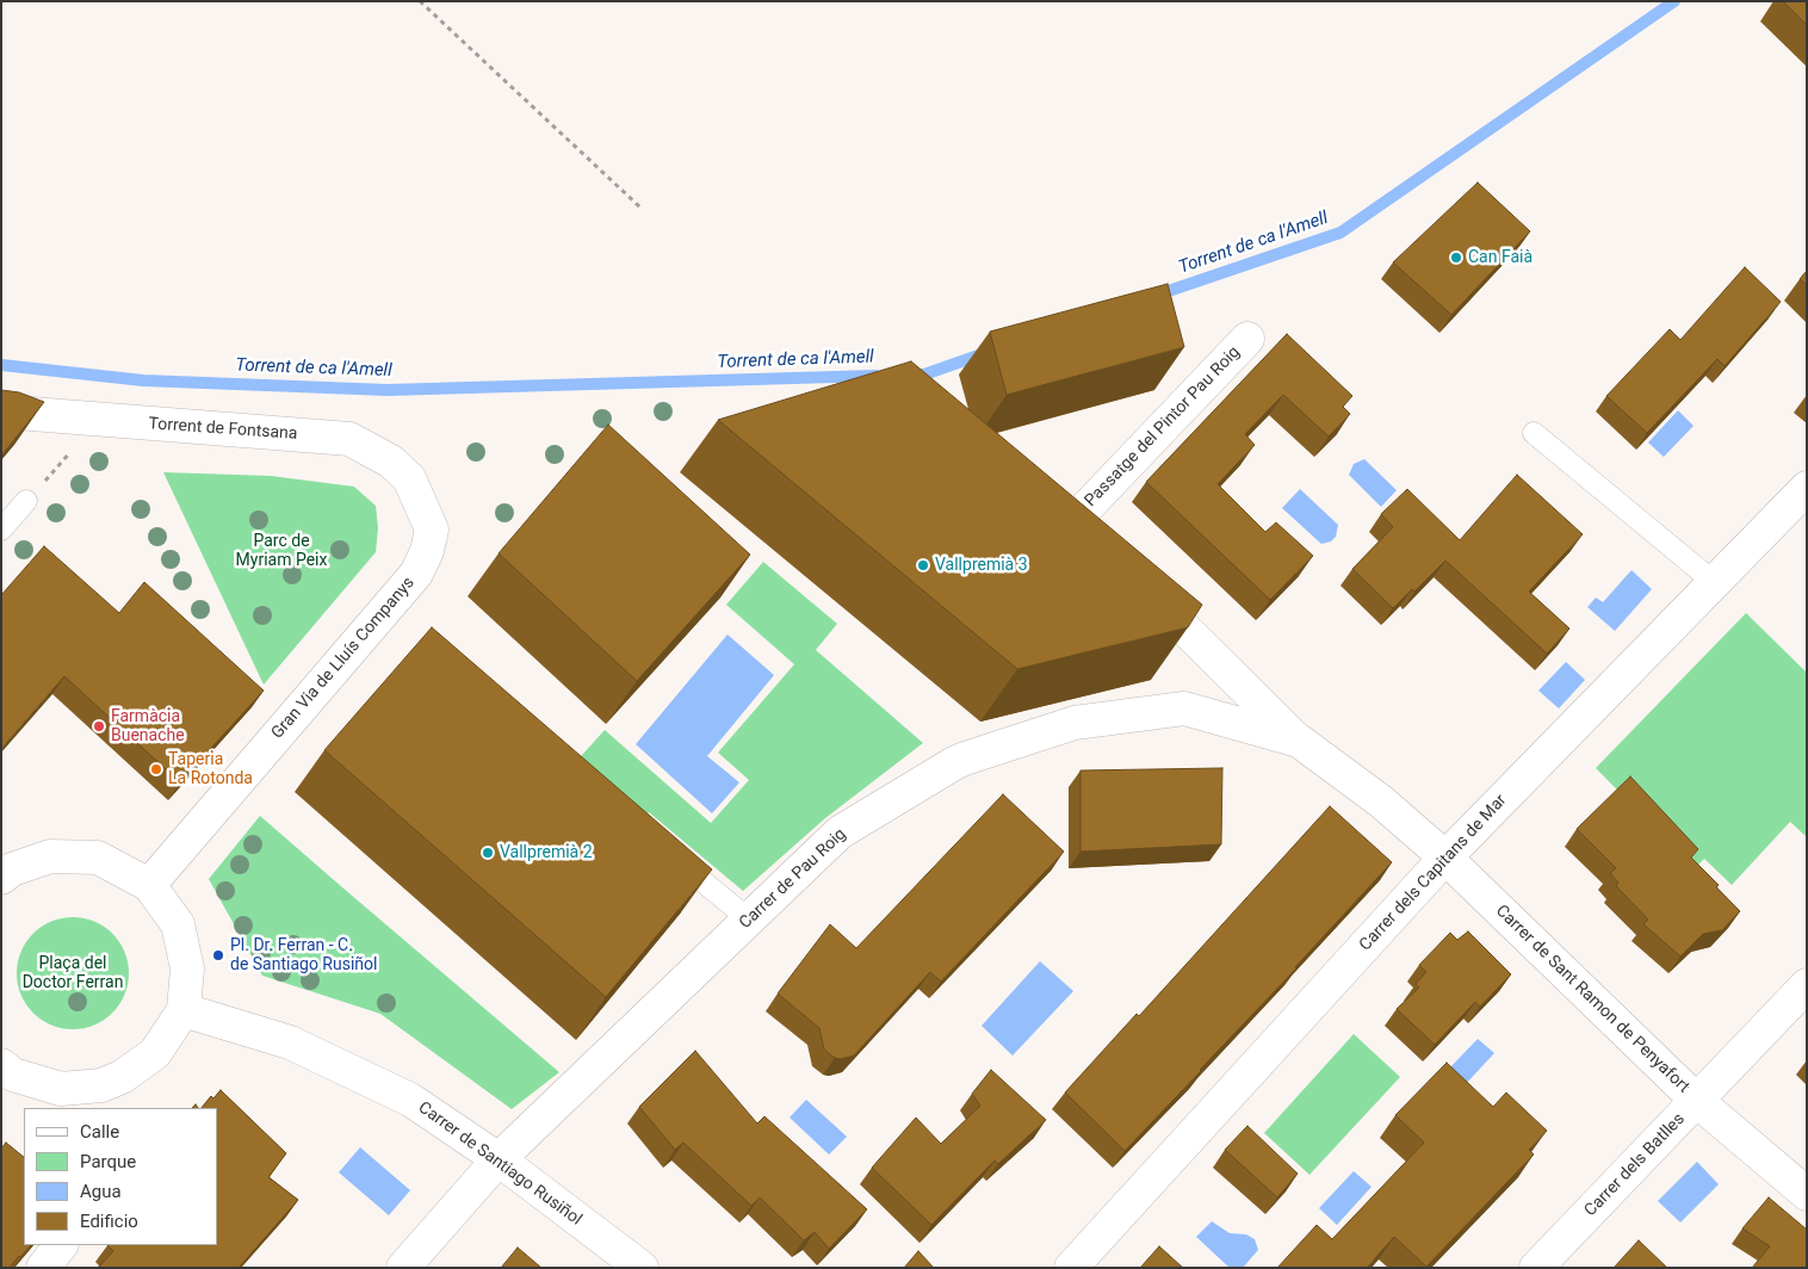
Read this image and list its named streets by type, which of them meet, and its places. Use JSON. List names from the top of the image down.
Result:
{
  "streets": {
    "street": [
      "Passatge del Pintor Pau Roig",
      "Torrent de Fontsana",
      "Gran Via de Lluís Companys",
      "Carrer dels Capitans de Mar",
      "Carrer de Pau Roig",
      "Carrer de Sant Ramon de Penyafort",
      "Carrer de Santiago Rusiñol",
      "Carrer dels Batlles"
    ]
  },
  "crossings": [
    ["Passatge del Pintor Pau Roig", "Carrer de Pau Roig"],
    ["Torrent de Fontsana", "Gran Via de Lluís Companys"],
    ["Carrer dels Capitans de Mar", "Carrer de Sant Ramon de Penyafort"],
    ["Carrer de Pau Roig", "Carrer de Sant Ramon de Penyafort"],
    ["Carrer de Pau Roig", "Carrer de Santiago Rusiñol"],
    ["Carrer de Sant Ramon de Penyafort", "Carrer dels Batlles"]
  ],
  "water": ["Torrent de ca l'Amell"],
  "parks": ["Parc de Myriam Peix", "Plaça del Doctor Ferran"],
  "places": [
    "Can Faià",
    "Vallpremià 3",
    "Farmàcia Buenache",
    "Taperia La Rotonda",
    "Vallpremià 2",
    "Pl. Dr. Ferran - C. de Santiago Rusiñol"
  ],
  "legend": [
    "Calle",
    "Parque",
    "Agua",
    "Edificio"
  ]
}
